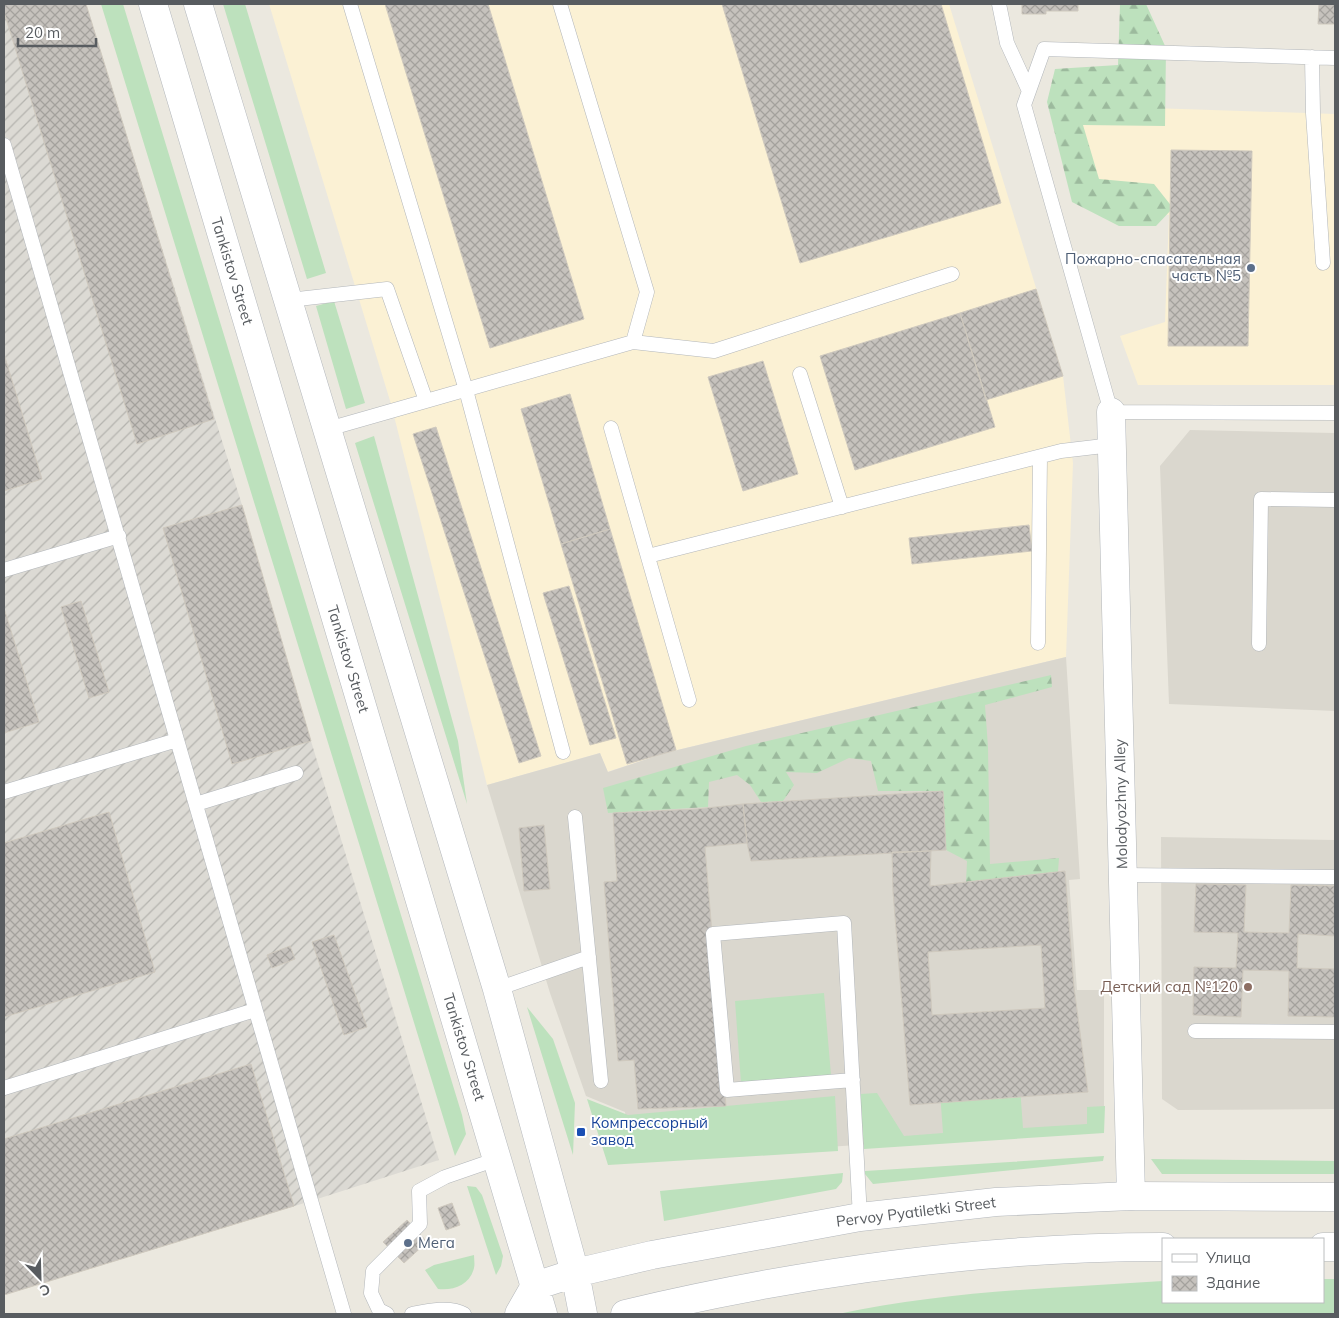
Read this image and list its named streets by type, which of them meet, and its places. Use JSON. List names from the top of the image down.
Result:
{
  "streets": {
    "main road": ["Tankistov Street", "Molodyozhny Alley", "Pervoy Pyatiletki Street"]
  },
  "crossings": [
    ["Tankistov Street", "Pervoy Pyatiletki Street"],
    ["Molodyozhny Alley", "Pervoy Pyatiletki Street"]
  ],
  "places": {
    "other": ["Пожарно-спасательная часть №5", "Детский сад №120", "Мега"],
    "transit": ["Компрессорный завод"]
  },
  "legend": ["Улица", "Здание"],
  "scale_bar": "20 m",
  "north": "bottom right"
}
